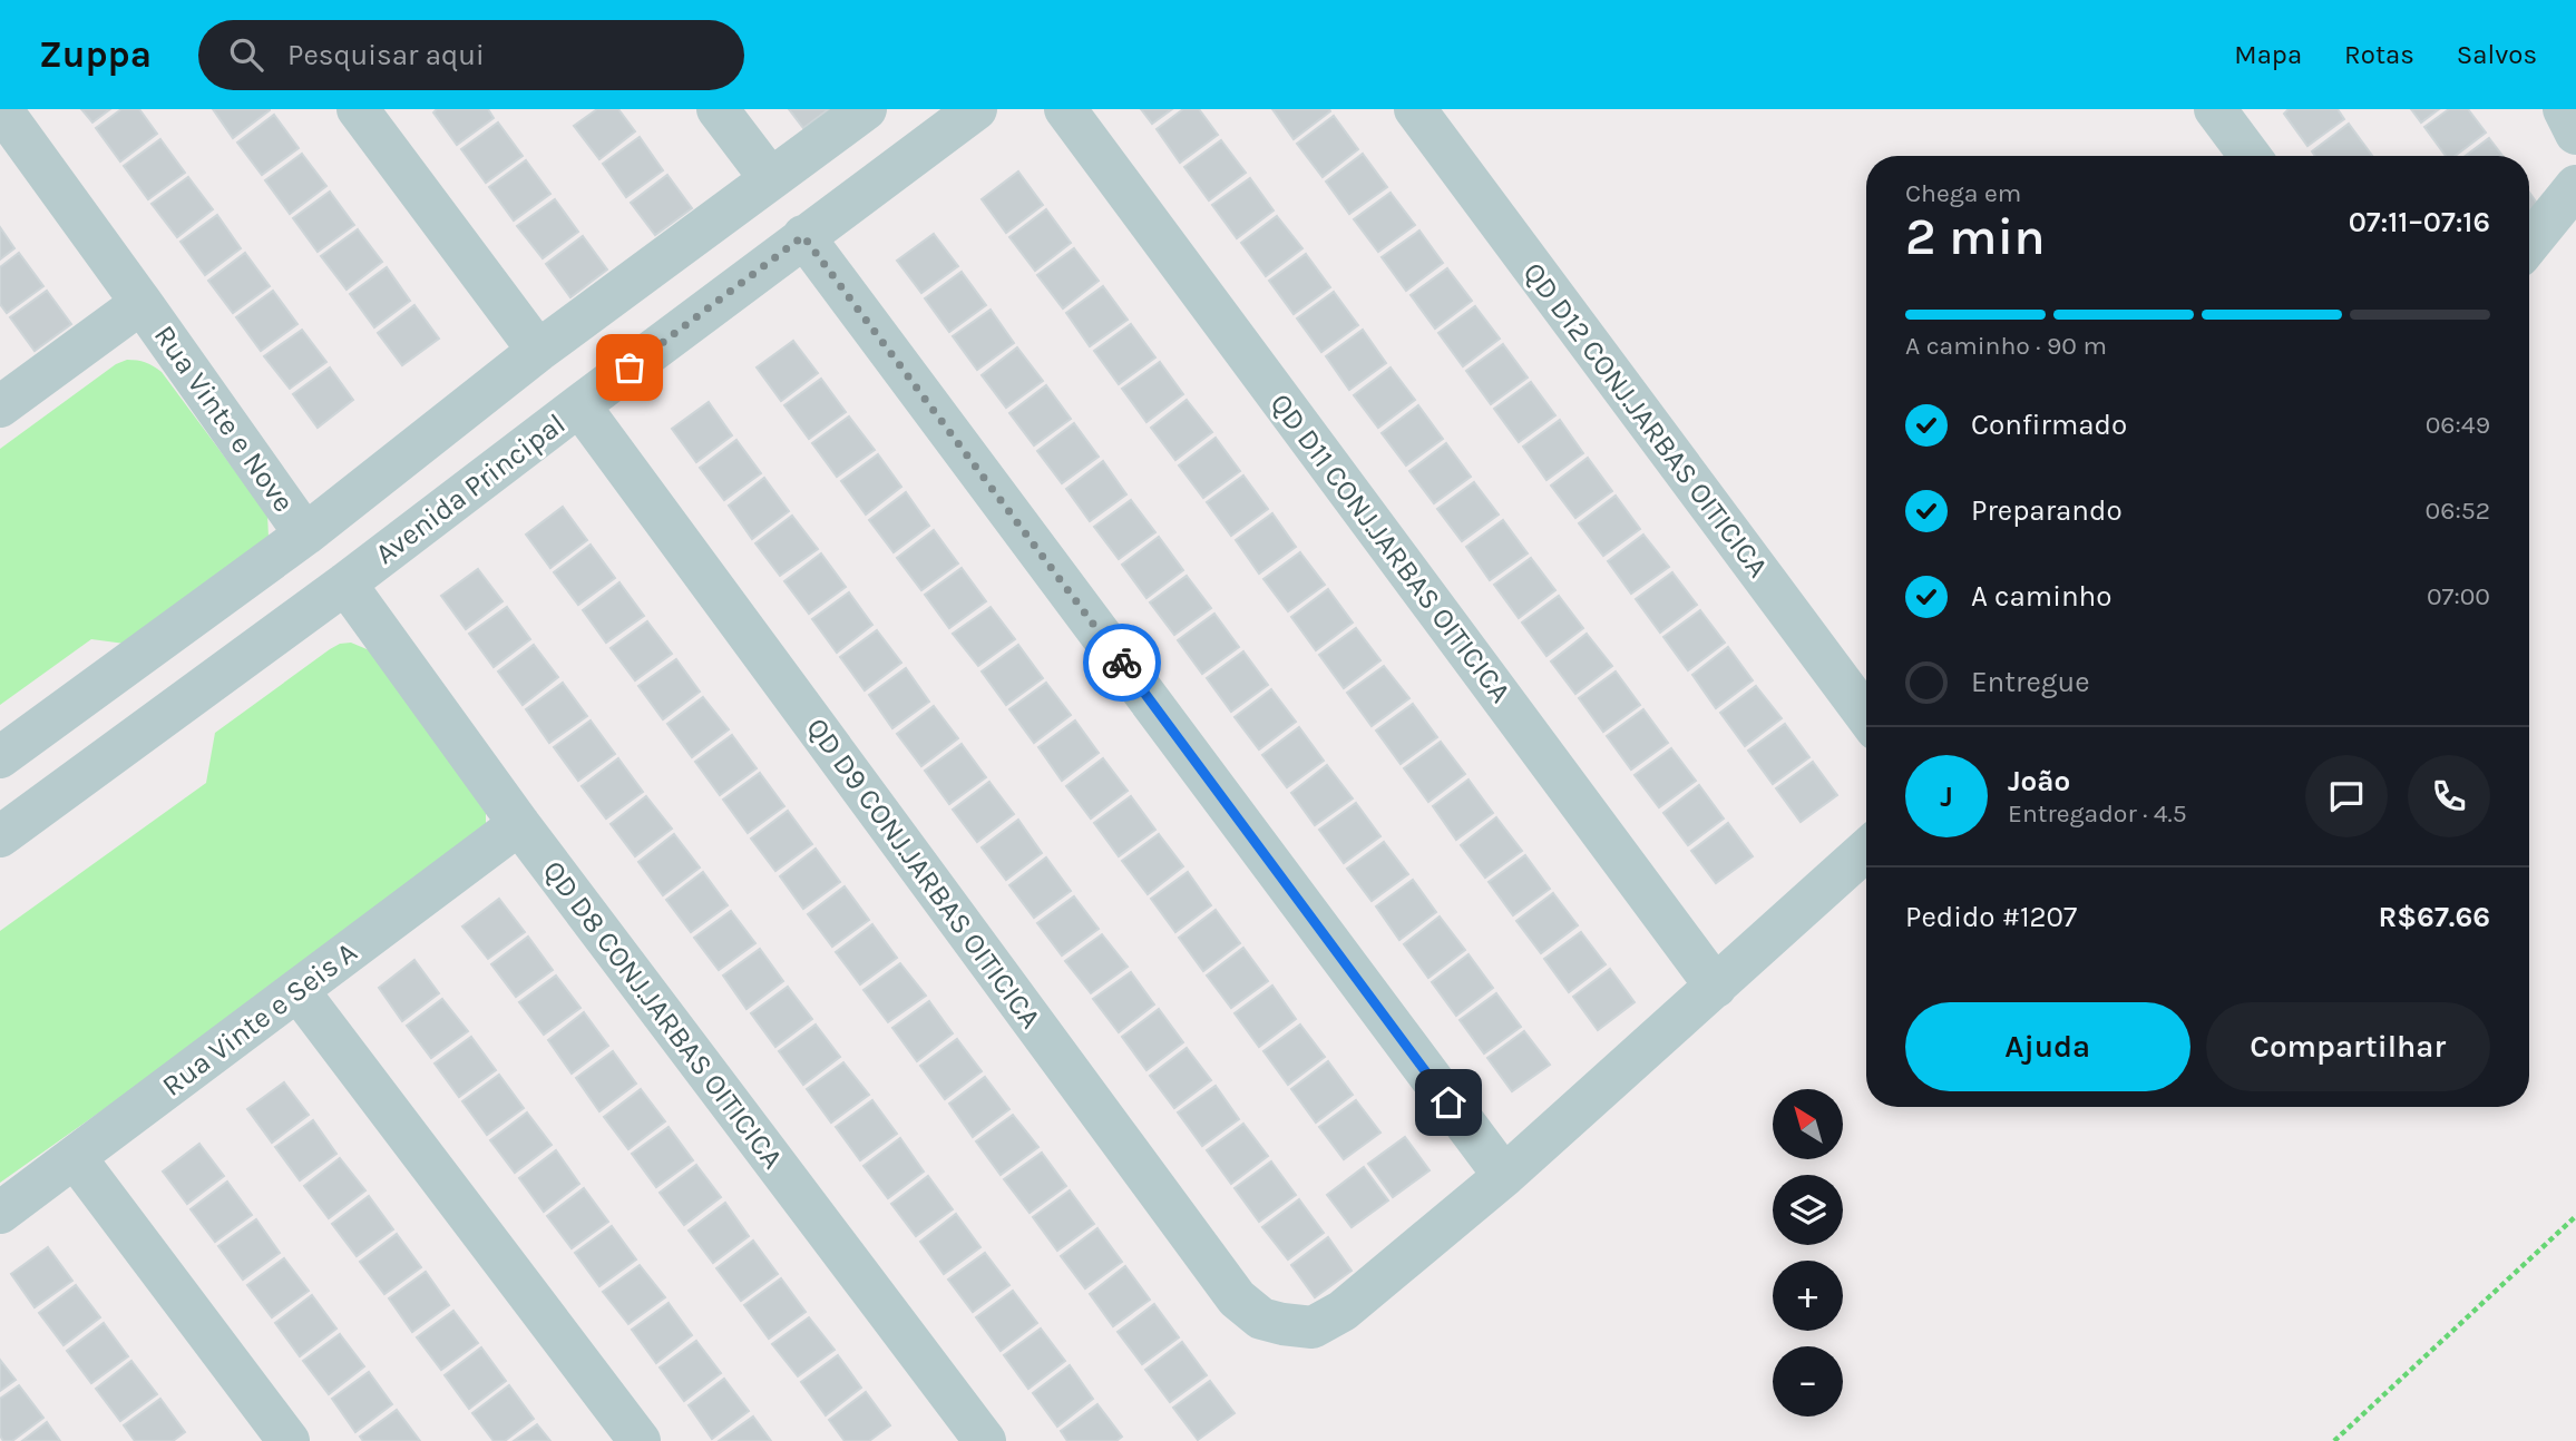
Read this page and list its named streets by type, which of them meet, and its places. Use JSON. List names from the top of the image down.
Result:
{
  "streets": {
    "street": [
      "Rua Vinte e Nove",
      "QD D12 CONJ.JARBAS OITICICA",
      "Avenida Principal",
      "QD D11 CONJ.JARBAS OITICICA",
      "QD D9 CONJ.JARBAS OITICICA",
      "QD D8 CONJ.JARBAS OITICICA",
      "Rua Vinte e Seis A"
    ]
  },
  "crossings": [
    ["Avenida Principal", "QD D9 CONJ.JARBAS OITICICA"],
    ["Avenida Principal", "QD D8 CONJ.JARBAS OITICICA"],
    ["QD D8 CONJ.JARBAS OITICICA", "Rua Vinte e Seis A"]
  ],
  "north": "top left",
  "page": {
    "header": "Zuppa",
    "search": "Pesquisar aqui",
    "nav": ["Mapa", "Rotas", "Salvos"],
    "heading": ["2 min", "Chega em", "07:11–07:16"],
    "panel": [
      "João",
      "Entregador · 4.5",
      "Pedido #1207",
      "R$67.66"
    ],
    "bar": "A caminho · 90 m",
    "list": [
      ["Confirmado", "06:49"],
      ["Preparando", "06:52"],
      ["A caminho", "07:00"],
      "Entregue"
    ],
    "round": "J",
    "buttons": ["Ajuda", "Compartilhar"],
    "map_buttons": ["+", "−"]
  }
}
